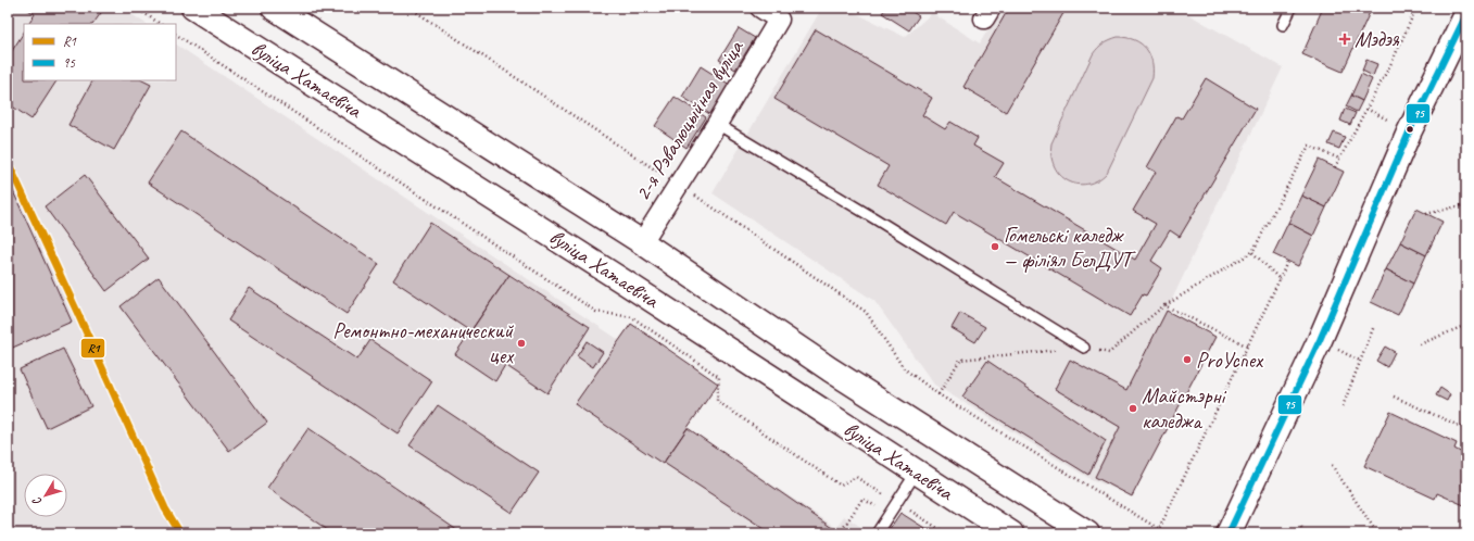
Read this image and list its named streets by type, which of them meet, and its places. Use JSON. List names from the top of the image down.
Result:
{
  "streets": {
    "main road": ["вуліца Хатаевіча"],
    "street": ["2-я Рэвалюцыйная вуліца"]
  },
  "crossings": [
    ["вуліца Хатаевіча", "2-я Рэвалюцыйная вуліца"]
  ],
  "places": {
    "health": ["Мэдэя"],
    "other": [
      "Гомельскі каледж — філіял БелДУТ",
      "Ремонтно-механический цех",
      "ProУспех",
      "Майстэрні каледжа"
    ]
  },
  "lines": ["transit line 95", "transit line R1"],
  "legend": ["R1", "95"],
  "north": "bottom left"
}
